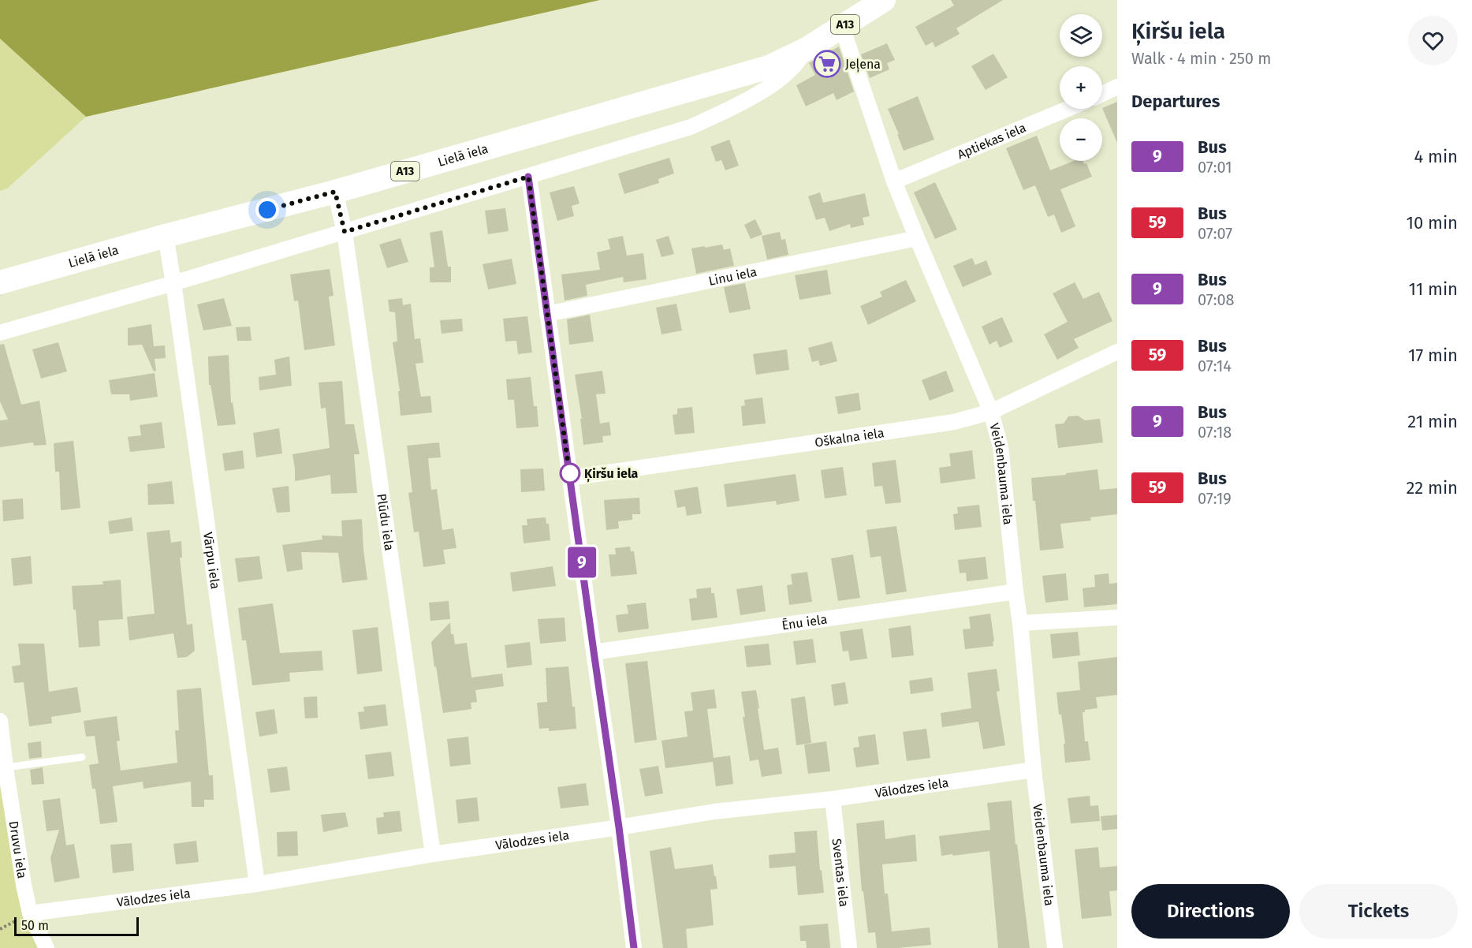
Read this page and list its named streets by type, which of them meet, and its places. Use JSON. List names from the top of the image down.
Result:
{
  "streets": {
    "main road": ["A13", "Lielā iela"],
    "street": [
      "Aptiekas iela",
      "Linu iela",
      "Oškalna iela",
      "Veidenbauma iela",
      "Plūdu iela",
      "Vārpu iela",
      "Ēnu iela",
      "Vālodzes iela",
      "Druvu iela",
      "Sventas iela"
    ]
  },
  "crossings": [
    ["Aptiekas iela", "Veidenbauma iela"],
    ["Lielā iela", "Veidenbauma iela"],
    ["Lielā iela", "Plūdu iela"],
    ["Lielā iela", "Vārpu iela"],
    ["Linu iela", "Veidenbauma iela"],
    ["Oškalna iela", "Veidenbauma iela"],
    ["Veidenbauma iela", "Ēnu iela"],
    ["Veidenbauma iela", "Vālodzes iela"],
    ["Plūdu iela", "Vālodzes iela"],
    ["Vārpu iela", "Vālodzes iela"],
    ["Vālodzes iela", "Druvu iela"],
    ["Vālodzes iela", "Sventas iela"]
  ],
  "places": {
    "supermarket": ["Jeļena"],
    "other": ["Ķiršu iela"]
  },
  "lines": ["bus line 9"],
  "scale_bar": "50 m",
  "page": {
    "on_map": "9",
    "heading": [
      ["Ķiršu iela", "Walk · 4 min · 250 m"],
      "Departures"
    ],
    "map_buttons": ["+", "−"],
    "list": [
      {
        "mark": "9",
        "name": "Bus",
        "note": "07:01",
        "value": "4 min"
      },
      {
        "mark": "59",
        "name": "Bus",
        "note": "07:07",
        "value": "10 min"
      },
      {
        "mark": "9",
        "name": "Bus",
        "note": "07:08",
        "value": "11 min"
      },
      {
        "mark": "59",
        "name": "Bus",
        "note": "07:14",
        "value": "17 min"
      },
      {
        "mark": "9",
        "name": "Bus",
        "note": "07:18",
        "value": "21 min"
      },
      {
        "mark": "59",
        "name": "Bus",
        "note": "07:19",
        "value": "22 min"
      }
    ],
    "buttons": ["Directions", "Tickets"],
    "scale": "50 m"
  }
}
